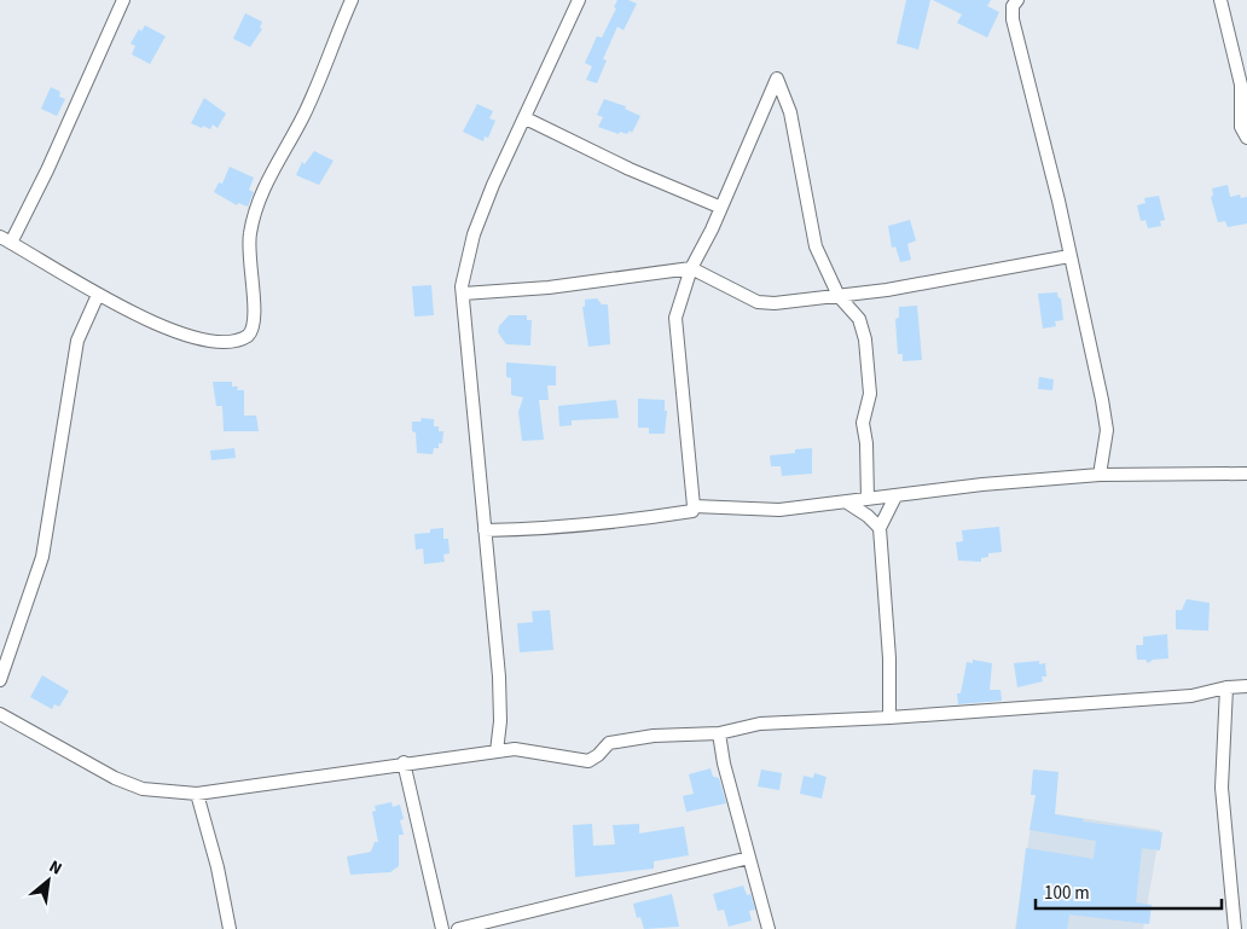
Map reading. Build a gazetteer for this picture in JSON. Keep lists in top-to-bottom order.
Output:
{
  "scale_bar": "100 m",
  "north": "top right"
}
